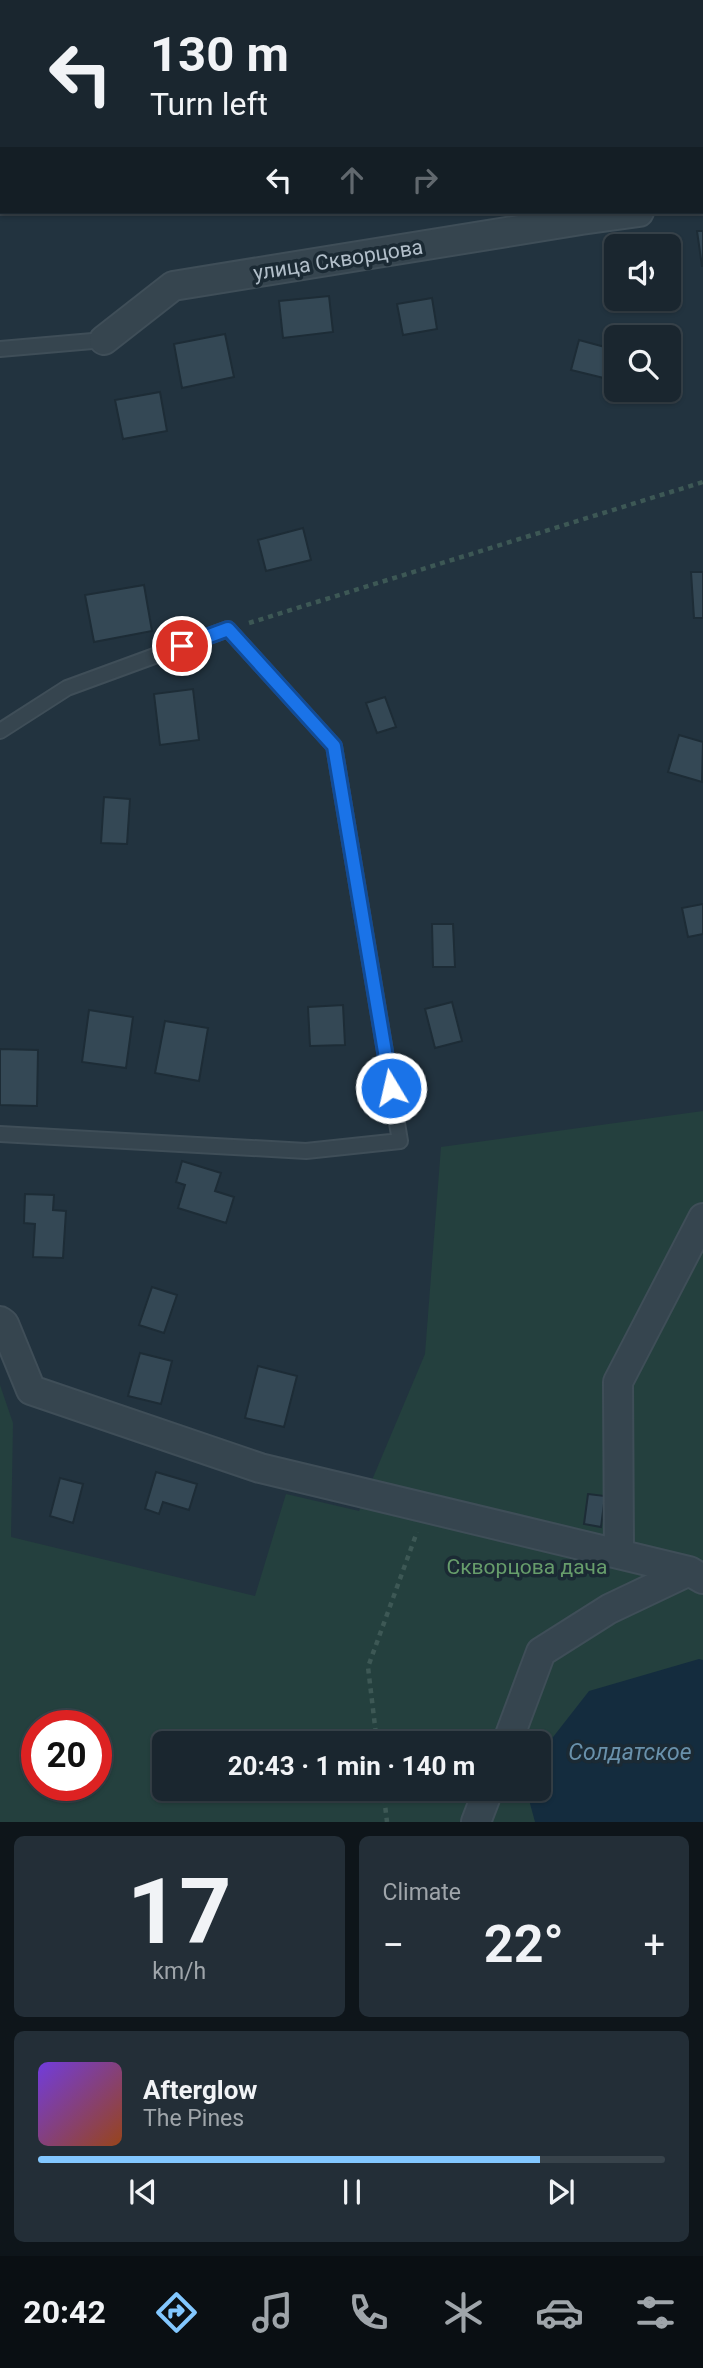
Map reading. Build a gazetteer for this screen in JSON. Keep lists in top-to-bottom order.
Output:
{
  "streets": {
    "street": ["улица Скворцова"]
  },
  "water": ["Солдатское"],
  "parks": ["Скворцова дача"],
  "page": {
    "turn": ["130 m", "Turn left"],
    "limit": "20",
    "trip": "20:43 · 1 min · 140 m",
    "tile": [
      ["17", "km/h"],
      "Climate"
    ],
    "heat": ["−", "22°", "+"],
    "song": ["Afterglow", "The Pines"],
    "tabs": "20:42"
  }
}
